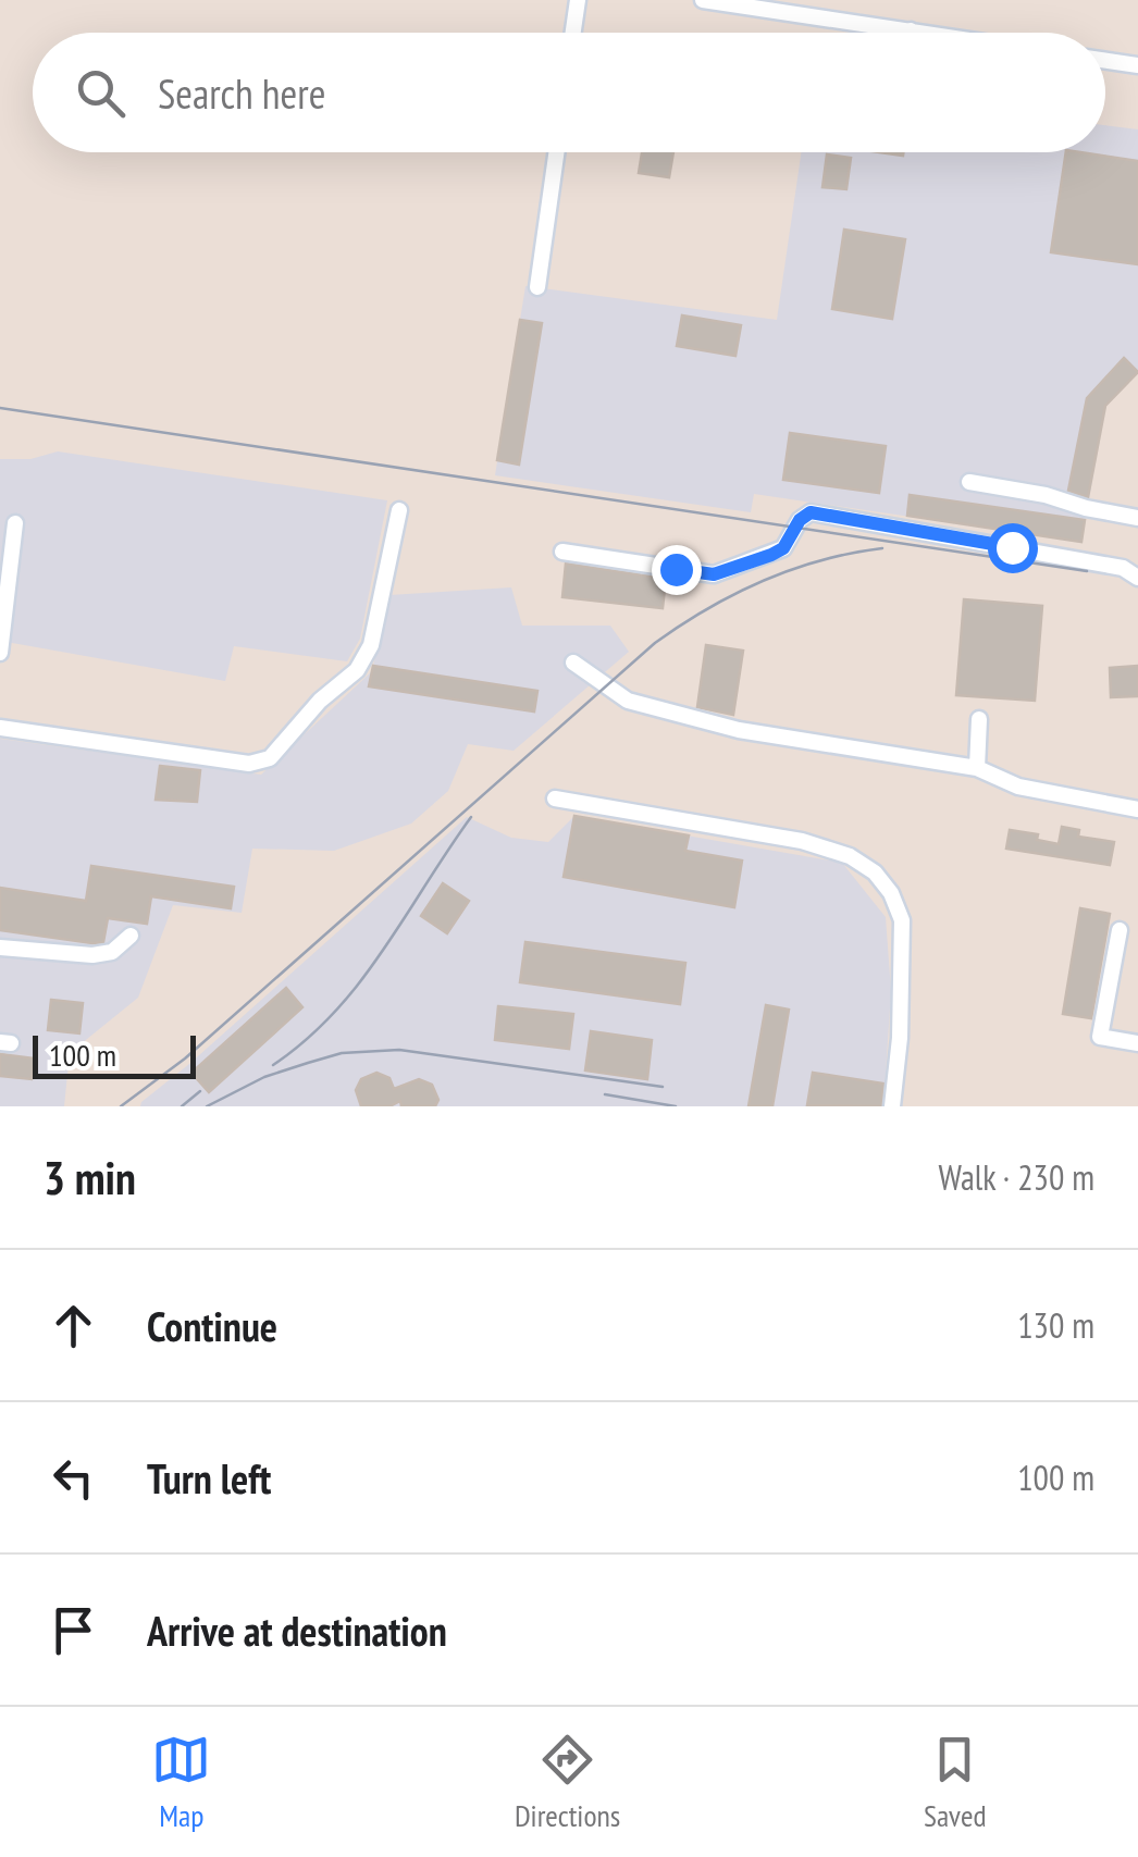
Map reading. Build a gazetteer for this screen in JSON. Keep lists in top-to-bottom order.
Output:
{
  "scale_bar": "100 m",
  "page": {
    "search": "Search here",
    "scale": "100 m",
    "heading": ["3 min", "Walk · 230 m"],
    "list": [
      ["Continue", "130 m"],
      ["Turn left", "100 m"],
      "Arrive at destination"
    ],
    "nav": ["Map", "Directions", "Saved"]
  }
}
